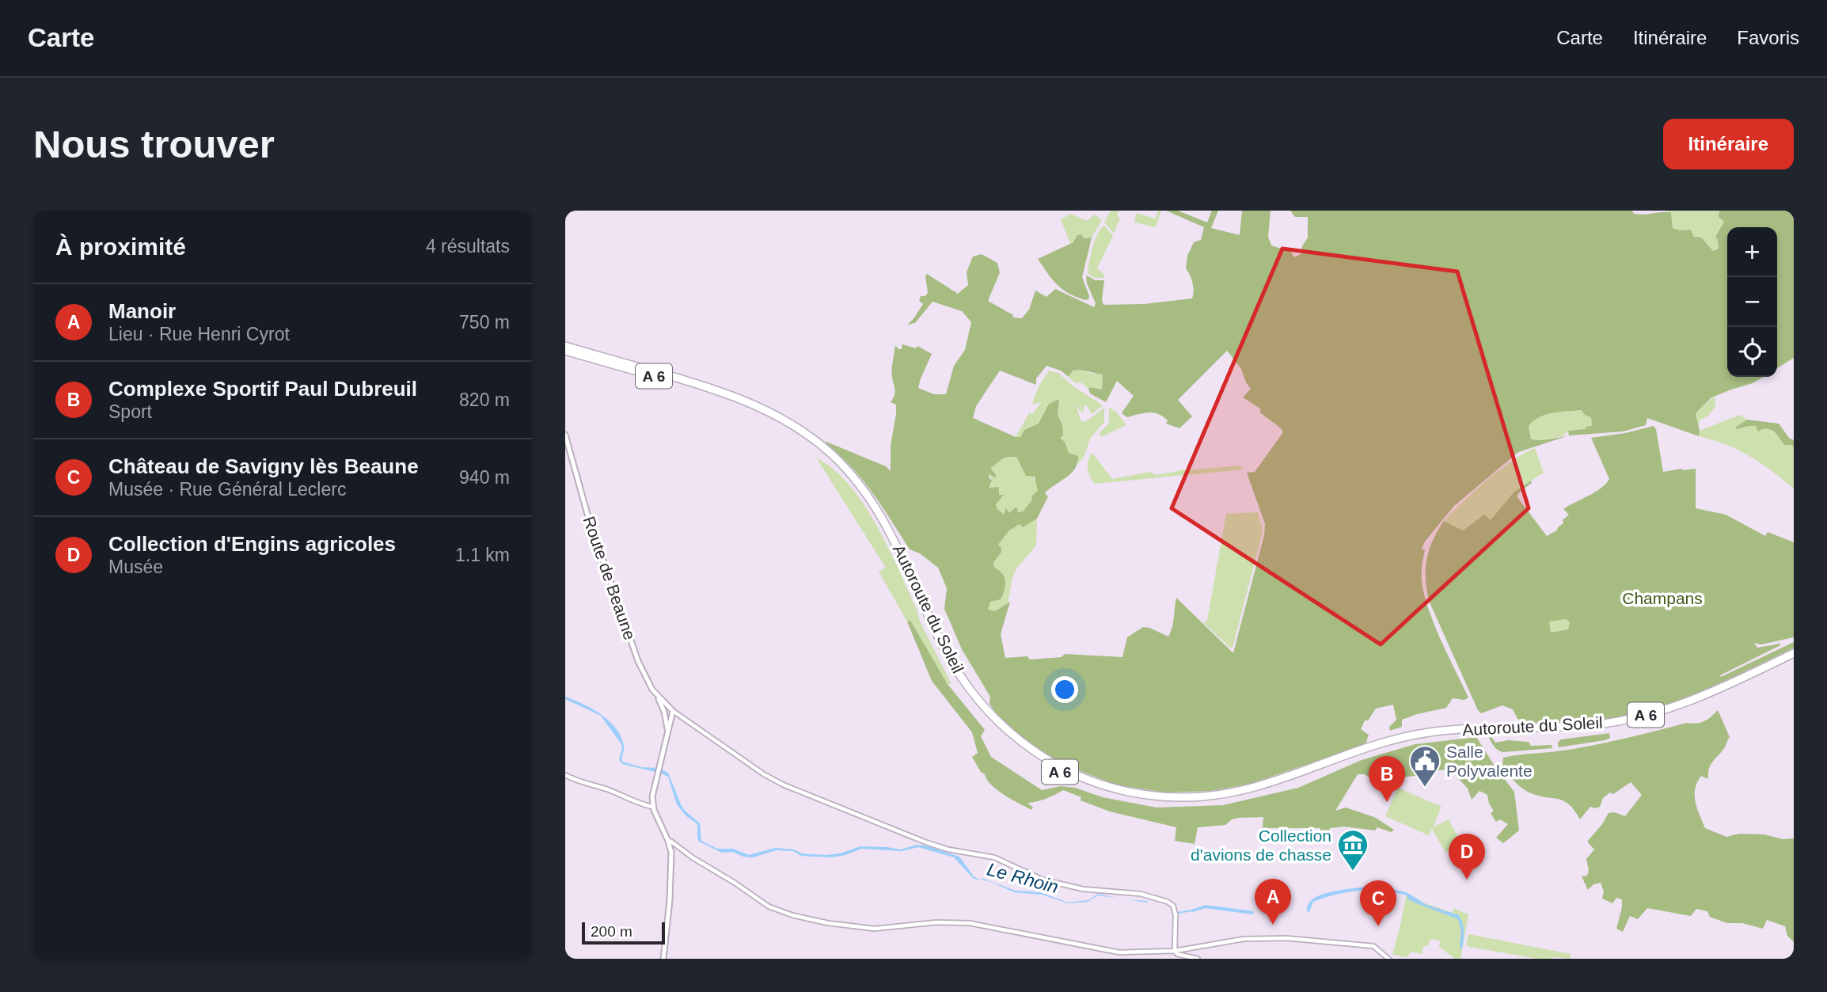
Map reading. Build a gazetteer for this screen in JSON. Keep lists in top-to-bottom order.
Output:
{
  "streets": {
    "highway": ["A 6", "Autoroute du Soleil"],
    "main road": ["Route de Beaune"]
  },
  "water": ["Le Rhoin"],
  "parks": ["Champans"],
  "places": {
    "public building": ["Salle Polyvalente"],
    "museum": ["Collection d'avions de chasse"]
  },
  "scale_bar": "200 m",
  "page": {
    "header": "Carte",
    "nav": ["Carte", "Itinéraire", "Favoris"],
    "buttons": "Itinéraire",
    "title": "Nous trouver",
    "heading": ["À proximité", "4 résultats"],
    "map_buttons": ["+", "−"],
    "list": [
      {
        "mark": "A",
        "name": "Manoir",
        "note": "Lieu · Rue Henri Cyrot",
        "value": "750 m"
      },
      {
        "mark": "B",
        "name": "Complexe Sportif Paul Dubreuil",
        "note": "Sport",
        "value": "820 m"
      },
      {
        "mark": "C",
        "name": "Château de Savigny lès Beaune",
        "note": "Musée · Rue Général Leclerc",
        "value": "940 m"
      },
      {
        "mark": "D",
        "name": "Collection d'Engins agricoles",
        "note": "Musée",
        "value": "1.1 km"
      }
    ],
    "pins": [
      "B",
      "D",
      "A",
      "C"
    ],
    "scale": "200 m"
  }
}
